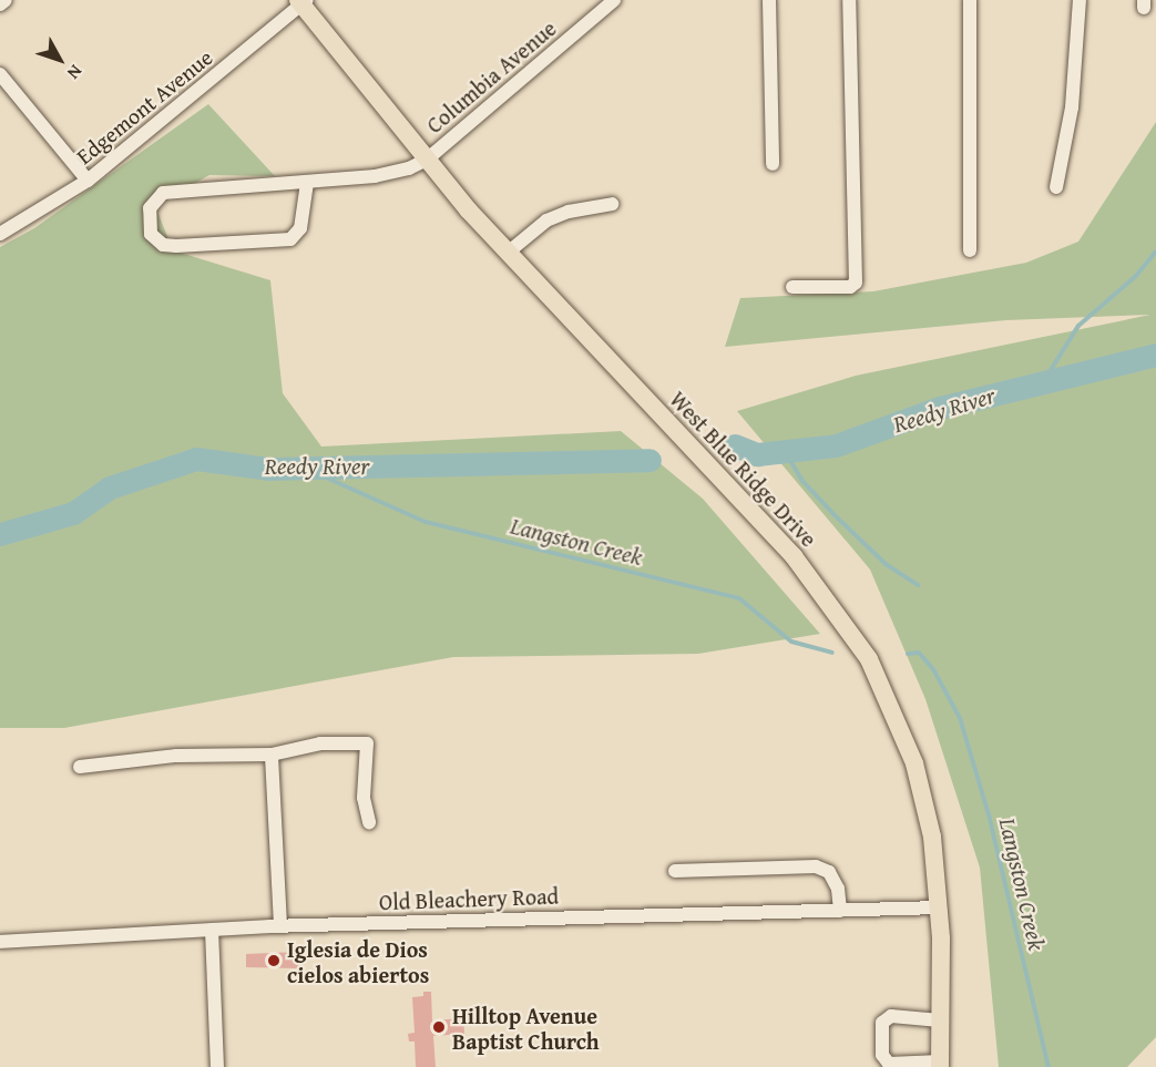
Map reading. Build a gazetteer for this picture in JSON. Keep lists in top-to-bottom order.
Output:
{
  "streets": {
    "main road": ["West Blue Ridge Drive"],
    "street": ["Columbia Avenue", "Edgemont Avenue", "Old Bleachery Road"]
  },
  "crossings": [
    ["Columbia Avenue", "West Blue Ridge Drive"],
    ["Edgemont Avenue", "West Blue Ridge Drive"],
    ["West Blue Ridge Drive", "Old Bleachery Road"]
  ],
  "water": ["Reedy River", "Langston Creek"],
  "places": ["Iglesia de Dios cielos abiertos", "Hilltop Avenue Baptist Church"],
  "north": "bottom right"
}
